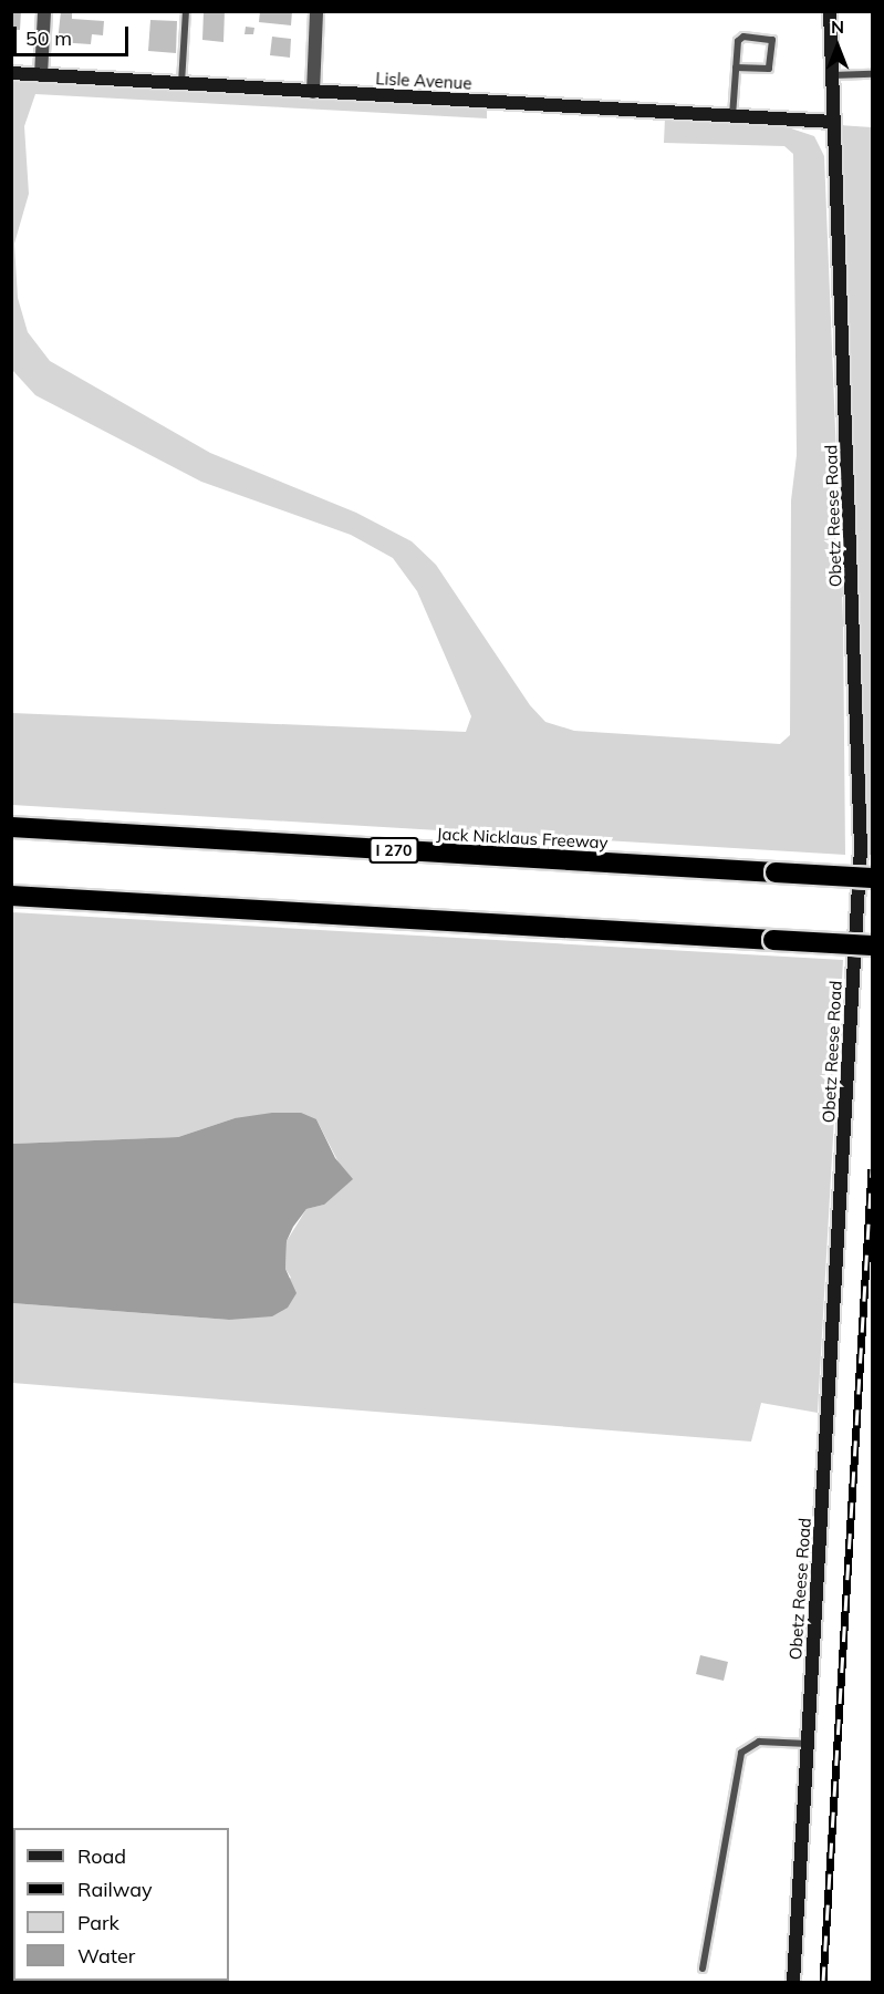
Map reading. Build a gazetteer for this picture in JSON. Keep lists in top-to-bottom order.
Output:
{
  "streets": {
    "highway": ["Jack Nicklaus Freeway", "I 270"],
    "street": ["Lisle Avenue", "Obetz Reese Road"]
  },
  "crossings": [
    ["Lisle Avenue", "Obetz Reese Road"]
  ],
  "legend": [
    "Road",
    "Railway",
    "Park",
    "Water"
  ],
  "scale_bar": "50 m",
  "north": "top"
}
